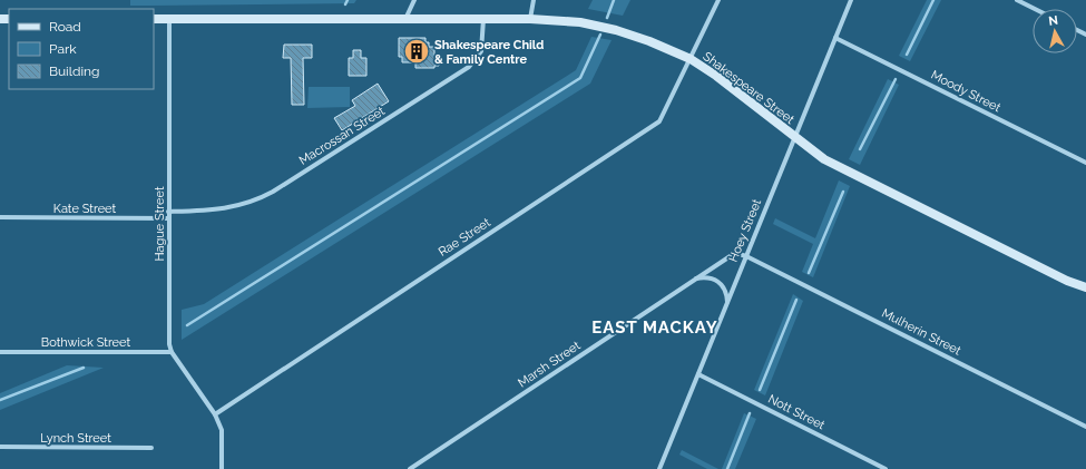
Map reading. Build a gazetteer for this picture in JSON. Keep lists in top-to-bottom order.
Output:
{
  "streets": {
    "street": [
      "Shakespeare Street",
      "Moody Street",
      "Macrossan Street",
      "Kate Street",
      "Hague Street",
      "Hoey Street",
      "Rae Street",
      "Mulherin Street",
      "Bothwick Street",
      "Marsh Street",
      "Nott Street",
      "Lynch Street"
    ]
  },
  "crossings": [
    ["Shakespeare Street", "Macrossan Street"],
    ["Shakespeare Street", "Hague Street"],
    ["Shakespeare Street", "Hoey Street"],
    ["Shakespeare Street", "Rae Street"],
    ["Moody Street", "Hoey Street"],
    ["Macrossan Street", "Hague Street"],
    ["Kate Street", "Hague Street"],
    ["Hague Street", "Rae Street"],
    ["Hague Street", "Bothwick Street"],
    ["Hoey Street", "Mulherin Street"],
    ["Hoey Street", "Marsh Street"],
    ["Hoey Street", "Nott Street"],
    ["Mulherin Street", "Marsh Street"]
  ],
  "districts": ["EAST MACKAY"],
  "places": {
    "building": ["Shakespeare Child & Family Centre"]
  },
  "legend": ["Road", "Park", "Building"],
  "north": "top"
}
